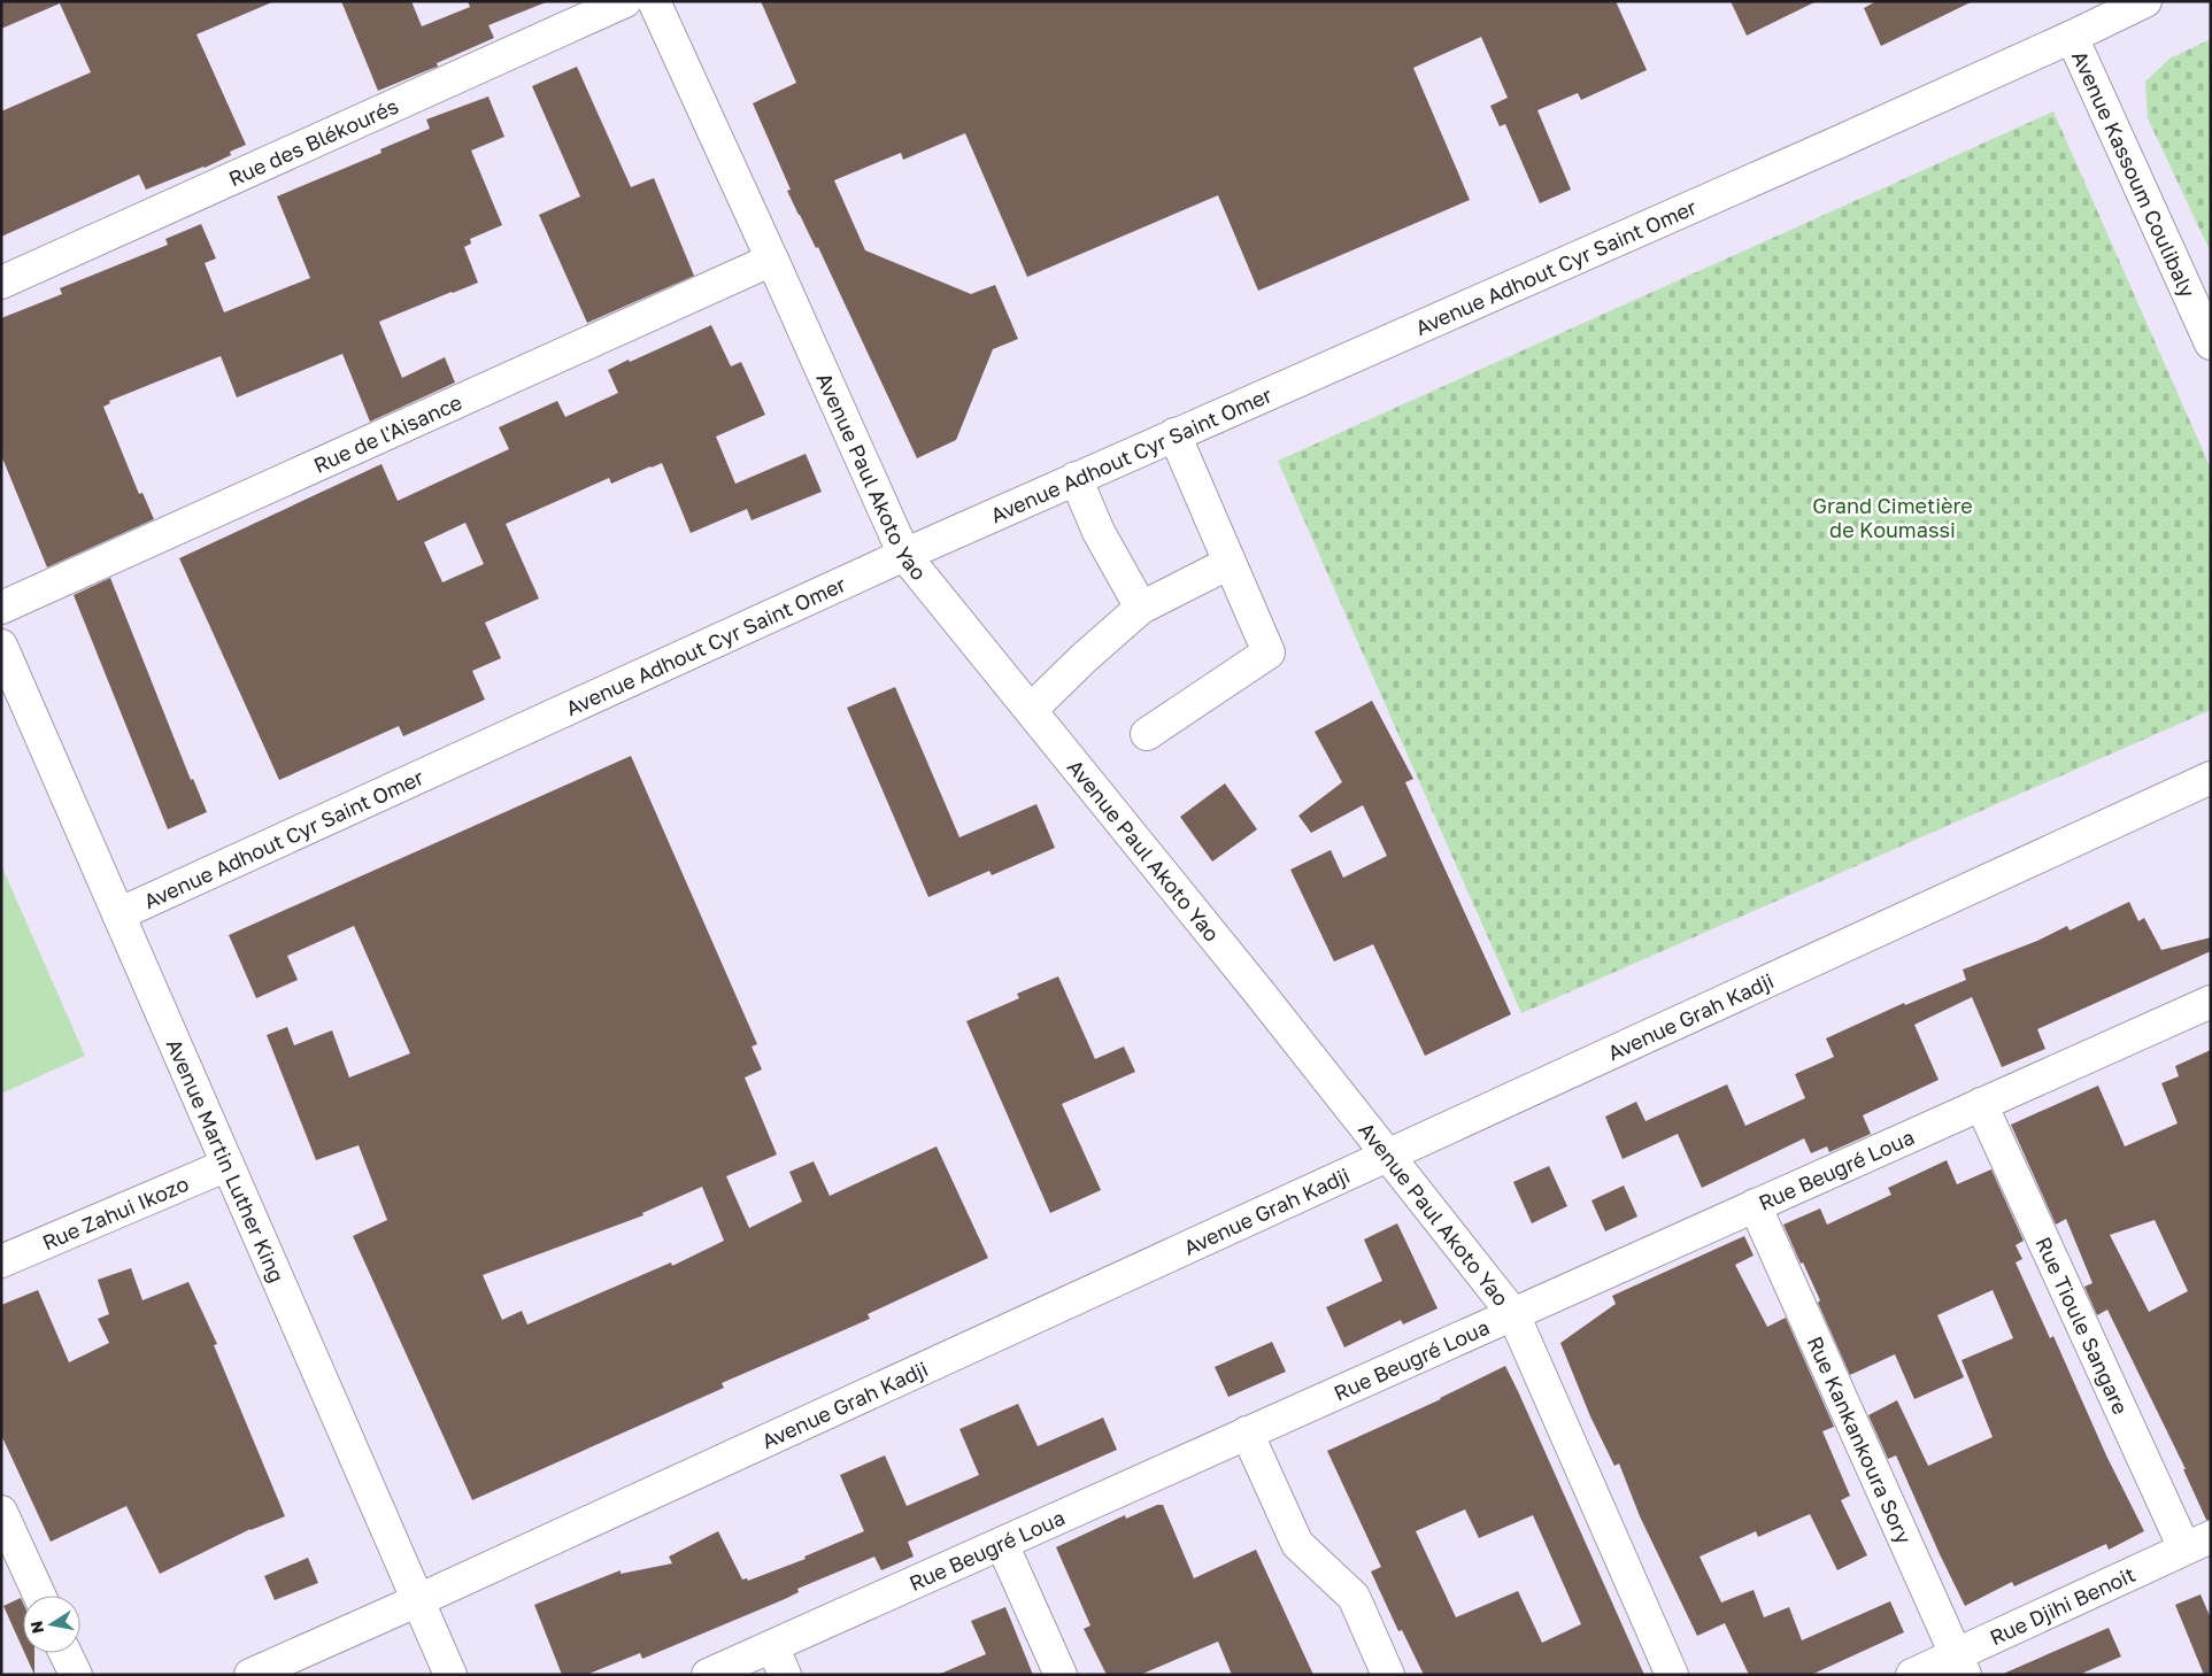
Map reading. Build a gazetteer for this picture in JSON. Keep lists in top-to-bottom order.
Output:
{
  "streets": {
    "street": [
      "Rue des Blékourés",
      "Avenue Kassoum Coulibaly",
      "Avenue Adhout Cyr Saint Omer",
      "Rue de l'Aisance",
      "Avenue Paul Akoto Yao",
      "Avenue Grah Kadji",
      "Avenue Martin Luther King",
      "Rue Beugré Loua",
      "Rue Zahui Ikozo",
      "Rue Tioule Sangare",
      "Rue Kankankoura Sory",
      "Rue Djihi Benoit"
    ]
  },
  "crossings": [
    ["Avenue Kassoum Coulibaly", "Avenue Adhout Cyr Saint Omer"],
    ["Avenue Adhout Cyr Saint Omer", "Avenue Paul Akoto Yao"],
    ["Avenue Adhout Cyr Saint Omer", "Avenue Martin Luther King"],
    ["Rue de l'Aisance", "Avenue Paul Akoto Yao"],
    ["Avenue Paul Akoto Yao", "Avenue Grah Kadji"],
    ["Avenue Paul Akoto Yao", "Rue Beugré Loua"],
    ["Avenue Grah Kadji", "Avenue Martin Luther King"],
    ["Avenue Martin Luther King", "Rue Zahui Ikozo"],
    ["Rue Beugré Loua", "Rue Tioule Sangare"],
    ["Rue Beugré Loua", "Rue Kankankoura Sory"],
    ["Rue Tioule Sangare", "Rue Djihi Benoit"],
    ["Rue Kankankoura Sory", "Rue Djihi Benoit"]
  ],
  "parks": ["Grand Cimetière de Koumassi"],
  "north": "left"
}
